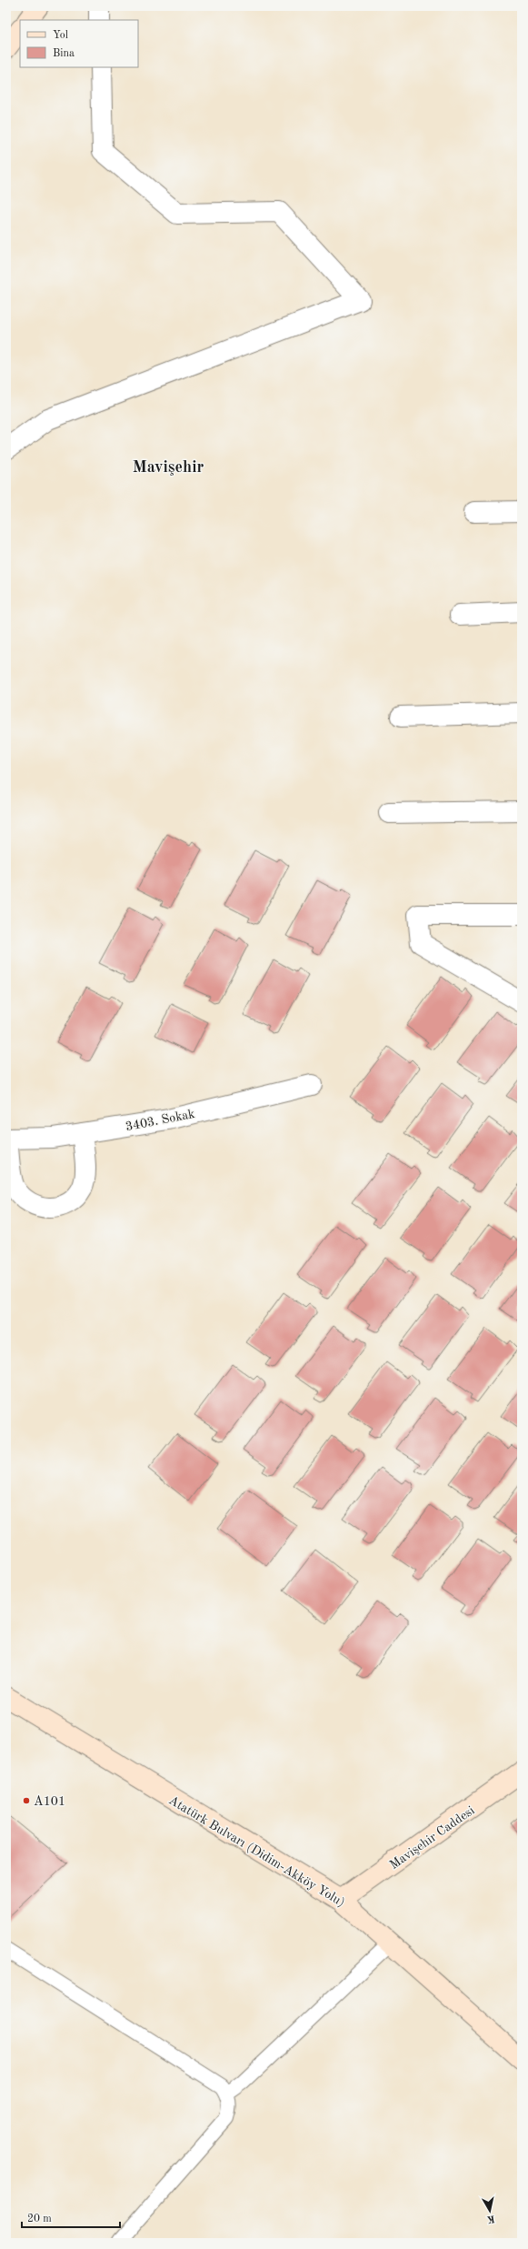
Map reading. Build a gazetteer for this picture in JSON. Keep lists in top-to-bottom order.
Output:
{
  "streets": {
    "main road": ["Mavişehir Caddesi", "Atatürk Bulvarı (Didim-Akköy Yolu)"],
    "street": ["3403. Sokak"]
  },
  "crossings": [
    ["Mavişehir Caddesi", "Atatürk Bulvarı (Didim-Akköy Yolu)"]
  ],
  "districts": ["Mavişehir"],
  "places": ["A101"],
  "legend": ["Yol", "Bina"],
  "scale_bar": "20 m",
  "north": "bottom"
}
